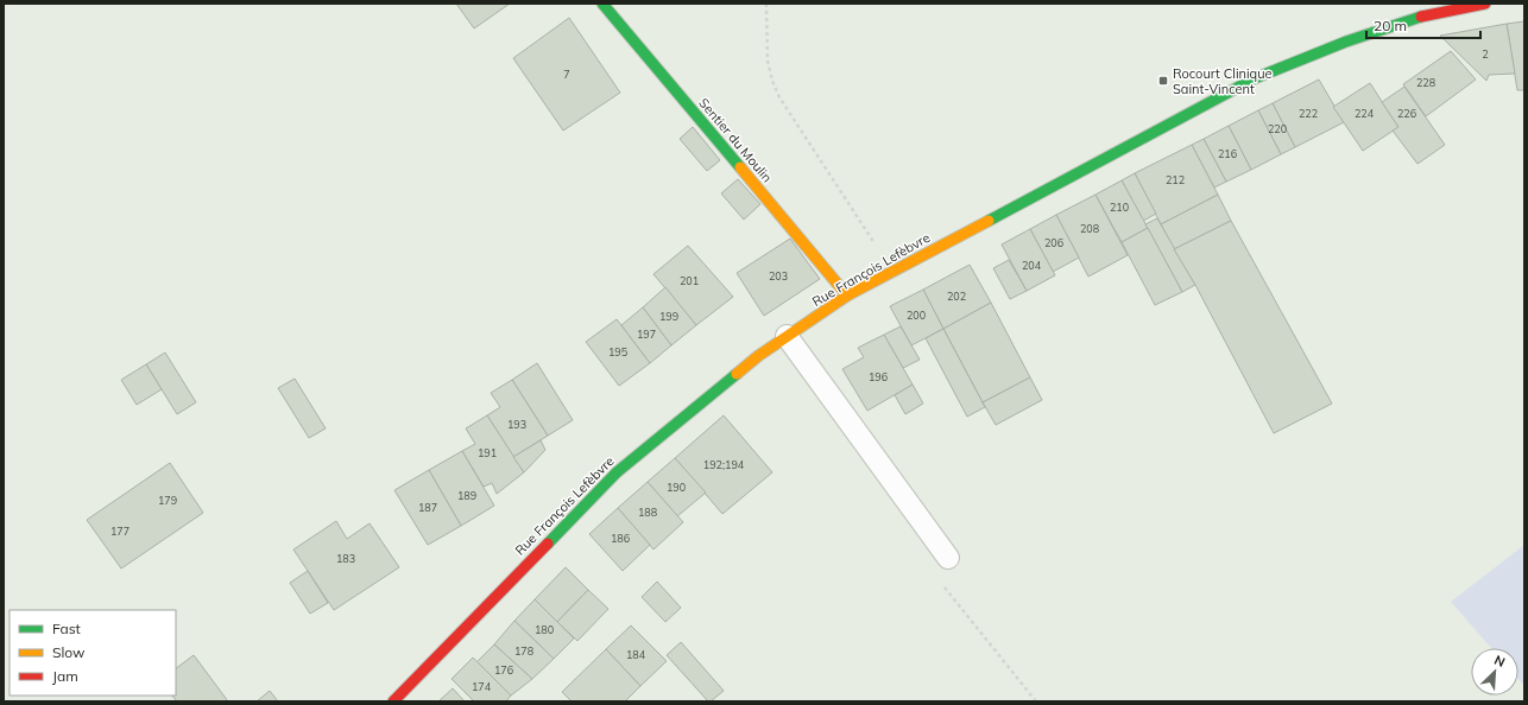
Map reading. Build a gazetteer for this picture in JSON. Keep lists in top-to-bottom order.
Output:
{
  "streets": {
    "main road": ["Sentier du Moulin", "Rue François Lefèbvre"]
  },
  "crossings": [
    ["Sentier du Moulin", "Rue François Lefèbvre"]
  ],
  "places": {
    "transit": ["Rocourt Clinique Saint-Vincent"]
  },
  "house_numbers": [
    "2",
    "7",
    "228",
    "222",
    "224",
    "226",
    "220",
    "216",
    "212",
    "210",
    "208",
    "206",
    "204",
    "203",
    "201",
    "202",
    "200",
    "199",
    "197",
    "195",
    "196",
    "193",
    "191",
    "192;194",
    "190",
    "189",
    "179",
    "187",
    "188",
    "177",
    "186",
    "183",
    "180",
    "178",
    "184",
    "176",
    "174"
  ],
  "legend": ["Fast", "Slow", "Jam"],
  "scale_bar": "20 m",
  "north": "top right"
}
